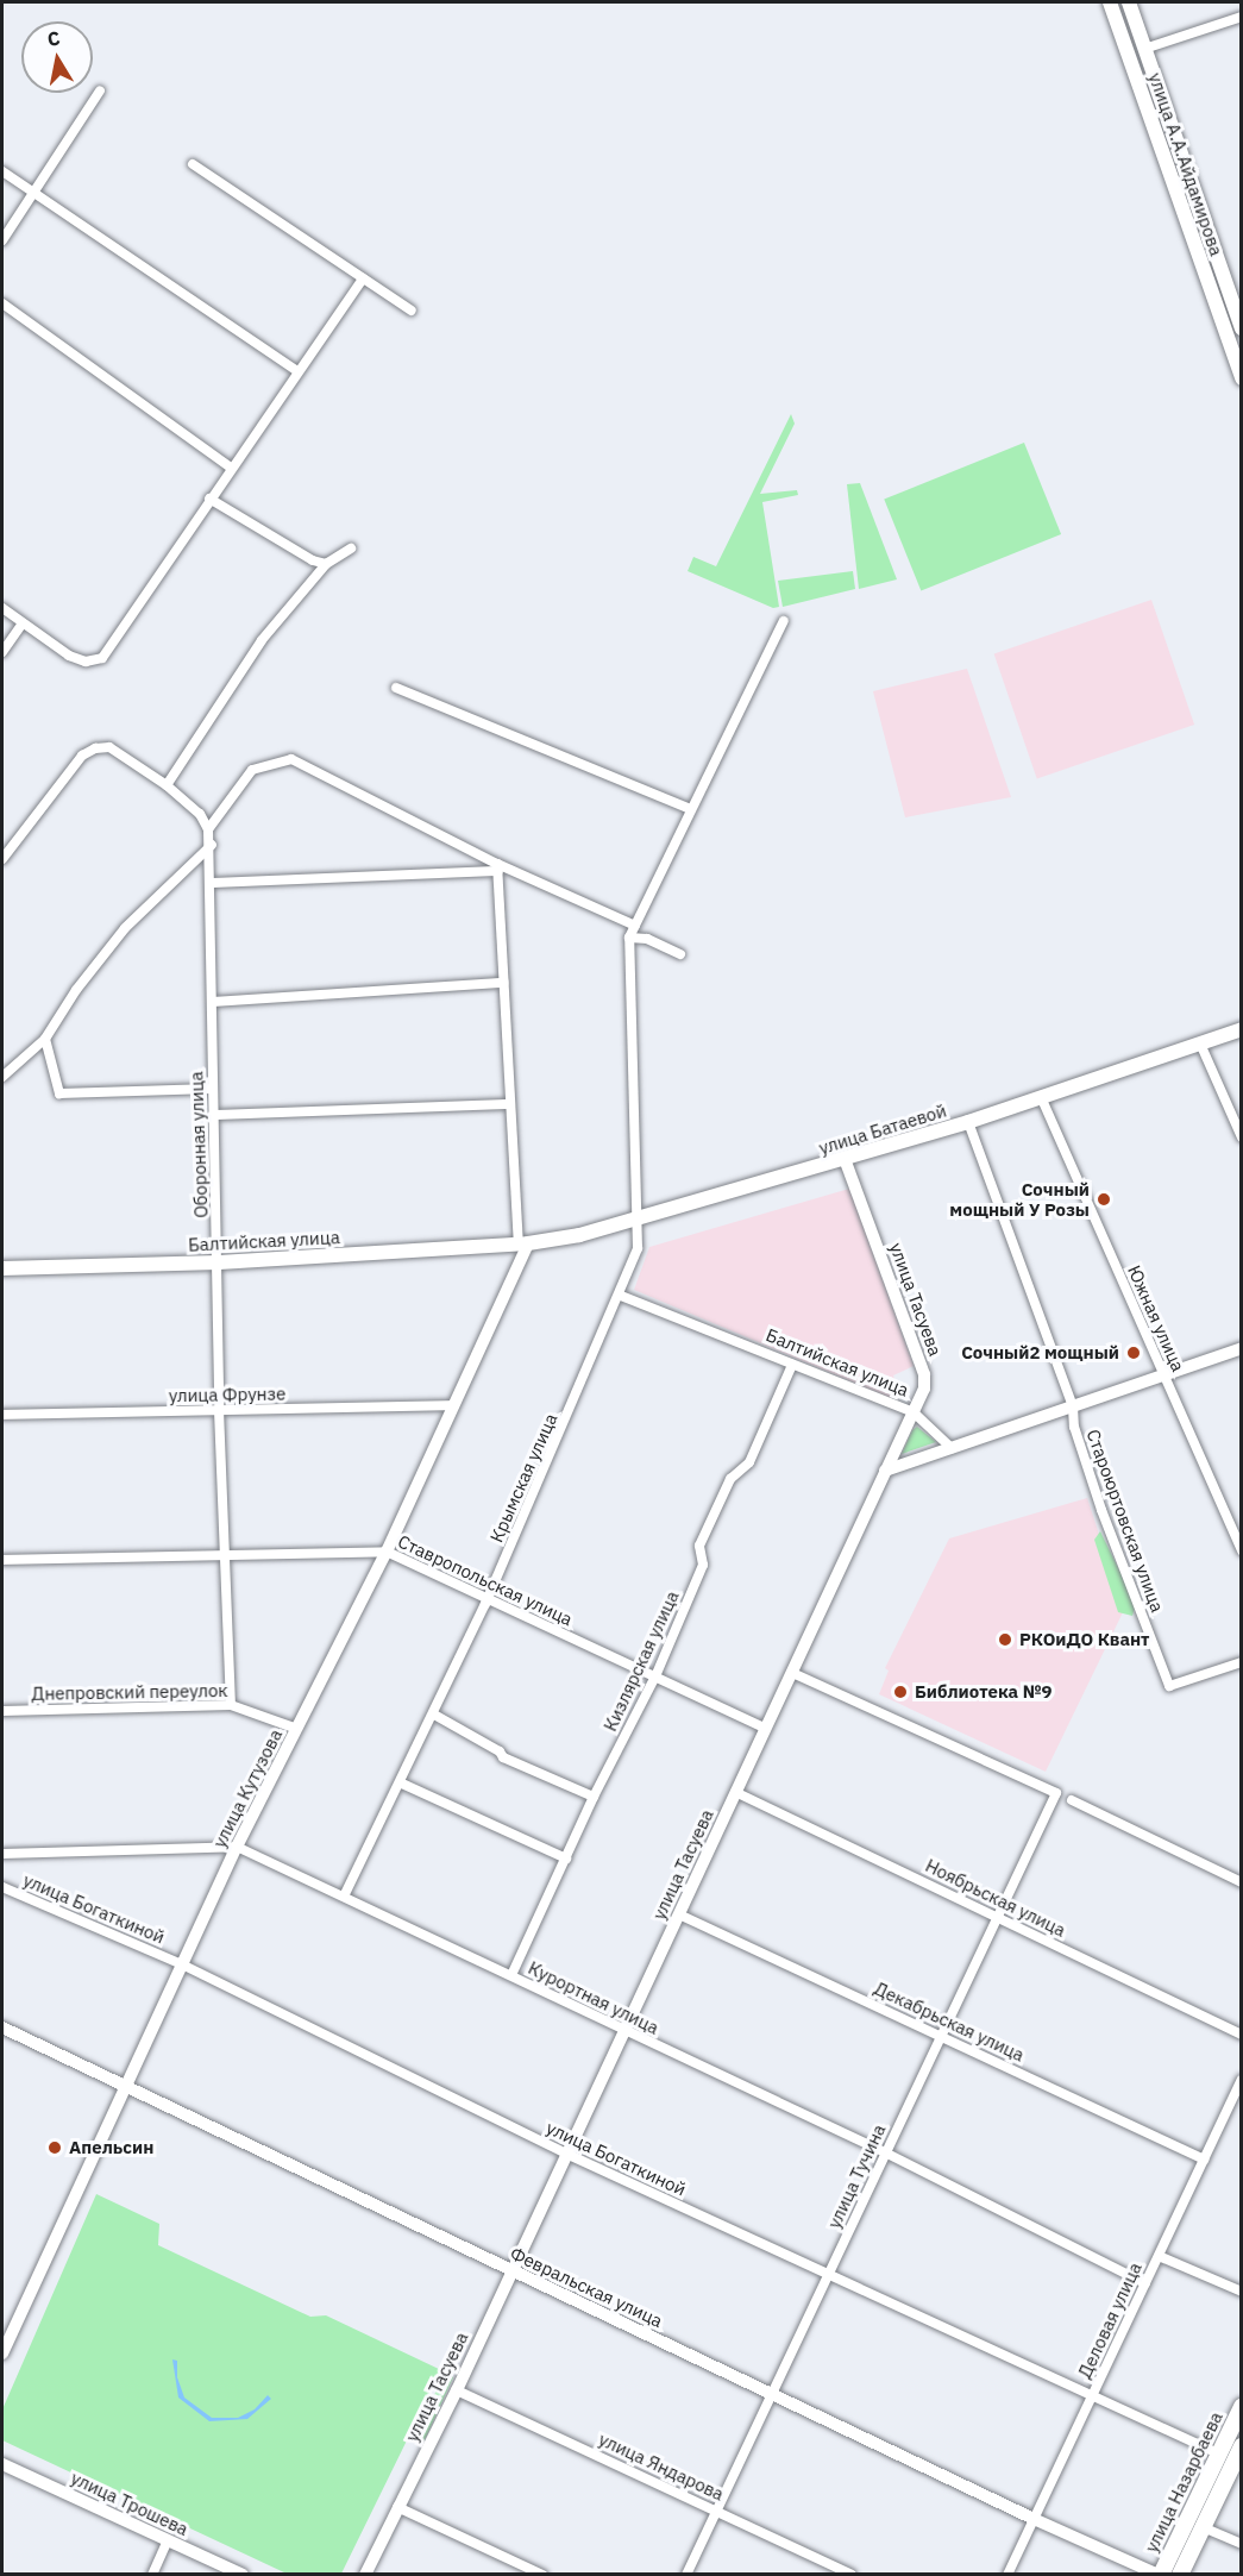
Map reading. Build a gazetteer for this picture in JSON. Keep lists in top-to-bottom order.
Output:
{
  "streets": {
    "main road": [
      "улица А.А.Айдамирова",
      "улица Батаевой",
      "Балтийская улица",
      "улица Назарбаева"
    ],
    "street": [
      "Оборонная улица",
      "улица Тасуева",
      "Южная улица",
      "улица Фрунзе",
      "Крымская улица",
      "Староюртовская улица",
      "Ставропольская улица",
      "Кизлярская улица",
      "Днепровский переулок",
      "улица Кутузова",
      "Ноябрьская улица",
      "улица Богаткиной",
      "Курортная улица",
      "Декабрьская улица",
      "улица Тучина",
      "Февральская улица",
      "Деловая улица",
      "улица Яндарова",
      "улица Трошева"
    ]
  },
  "crossings": [
    ["улица Батаевой", "Балтийская улица"],
    ["улица Батаевой", "улица Тасуева"],
    ["улица Батаевой", "Южная улица"],
    ["улица Батаевой", "Крымская улица"],
    ["улица Батаевой", "Староюртовская улица"],
    ["улица Батаевой", "улица Кутузова"],
    ["Оборонная улица", "Балтийская улица"],
    ["Оборонная улица", "улица Фрунзе"],
    ["Оборонная улица", "Ставропольская улица"],
    ["Оборонная улица", "Днепровский переулок"],
    ["Балтийская улица", "улица Тасуева"],
    ["Балтийская улица", "Крымская улица"],
    ["Балтийская улица", "Кизлярская улица"],
    ["Балтийская улица", "улица Кутузова"],
    ["улица Тасуева", "Ставропольская улица"],
    ["улица Тасуева", "Ноябрьская улица"],
    ["улица Тасуева", "улица Богаткиной"],
    ["улица Тасуева", "Курортная улица"],
    ["улица Тасуева", "Декабрьская улица"],
    ["улица Тасуева", "улица Тучина"],
    ["улица Тасуева", "Февральская улица"],
    ["улица Тасуева", "улица Яндарова"],
    ["улица Фрунзе", "улица Кутузова"],
    ["Крымская улица", "Ставропольская улица"],
    ["Крымская улица", "Курортная улица"],
    ["Ставропольская улица", "Кизлярская улица"],
    ["Ставропольская улица", "улица Кутузова"],
    ["Кизлярская улица", "Курортная улица"],
    ["Днепровский переулок", "улица Кутузова"],
    ["улица Кутузова", "улица Богаткиной"],
    ["улица Кутузова", "Курортная улица"],
    ["улица Кутузова", "Февральская улица"],
    ["Ноябрьская улица", "улица Тучина"],
    ["улица Богаткиной", "улица Тучина"],
    ["улица Богаткиной", "Деловая улица"],
    ["улица Богаткиной", "улица Назарбаева"],
    ["Курортная улица", "улица Тучина"],
    ["Курортная улица", "Деловая улица"],
    ["Декабрьская улица", "улица Тучина"],
    ["Декабрьская улица", "Деловая улица"],
    ["улица Тучина", "Февральская улица"],
    ["улица Тучина", "улица Яндарова"],
    ["Февральская улица", "Деловая улица"],
    ["Февральская улица", "улица Назарбаева"]
  ],
  "places": [
    "Сочный мощный У Розы",
    "Сочный2 мощный",
    "РКОиДО Квант",
    "Библиотека №9",
    "Апельсин"
  ],
  "north": "top"
}
